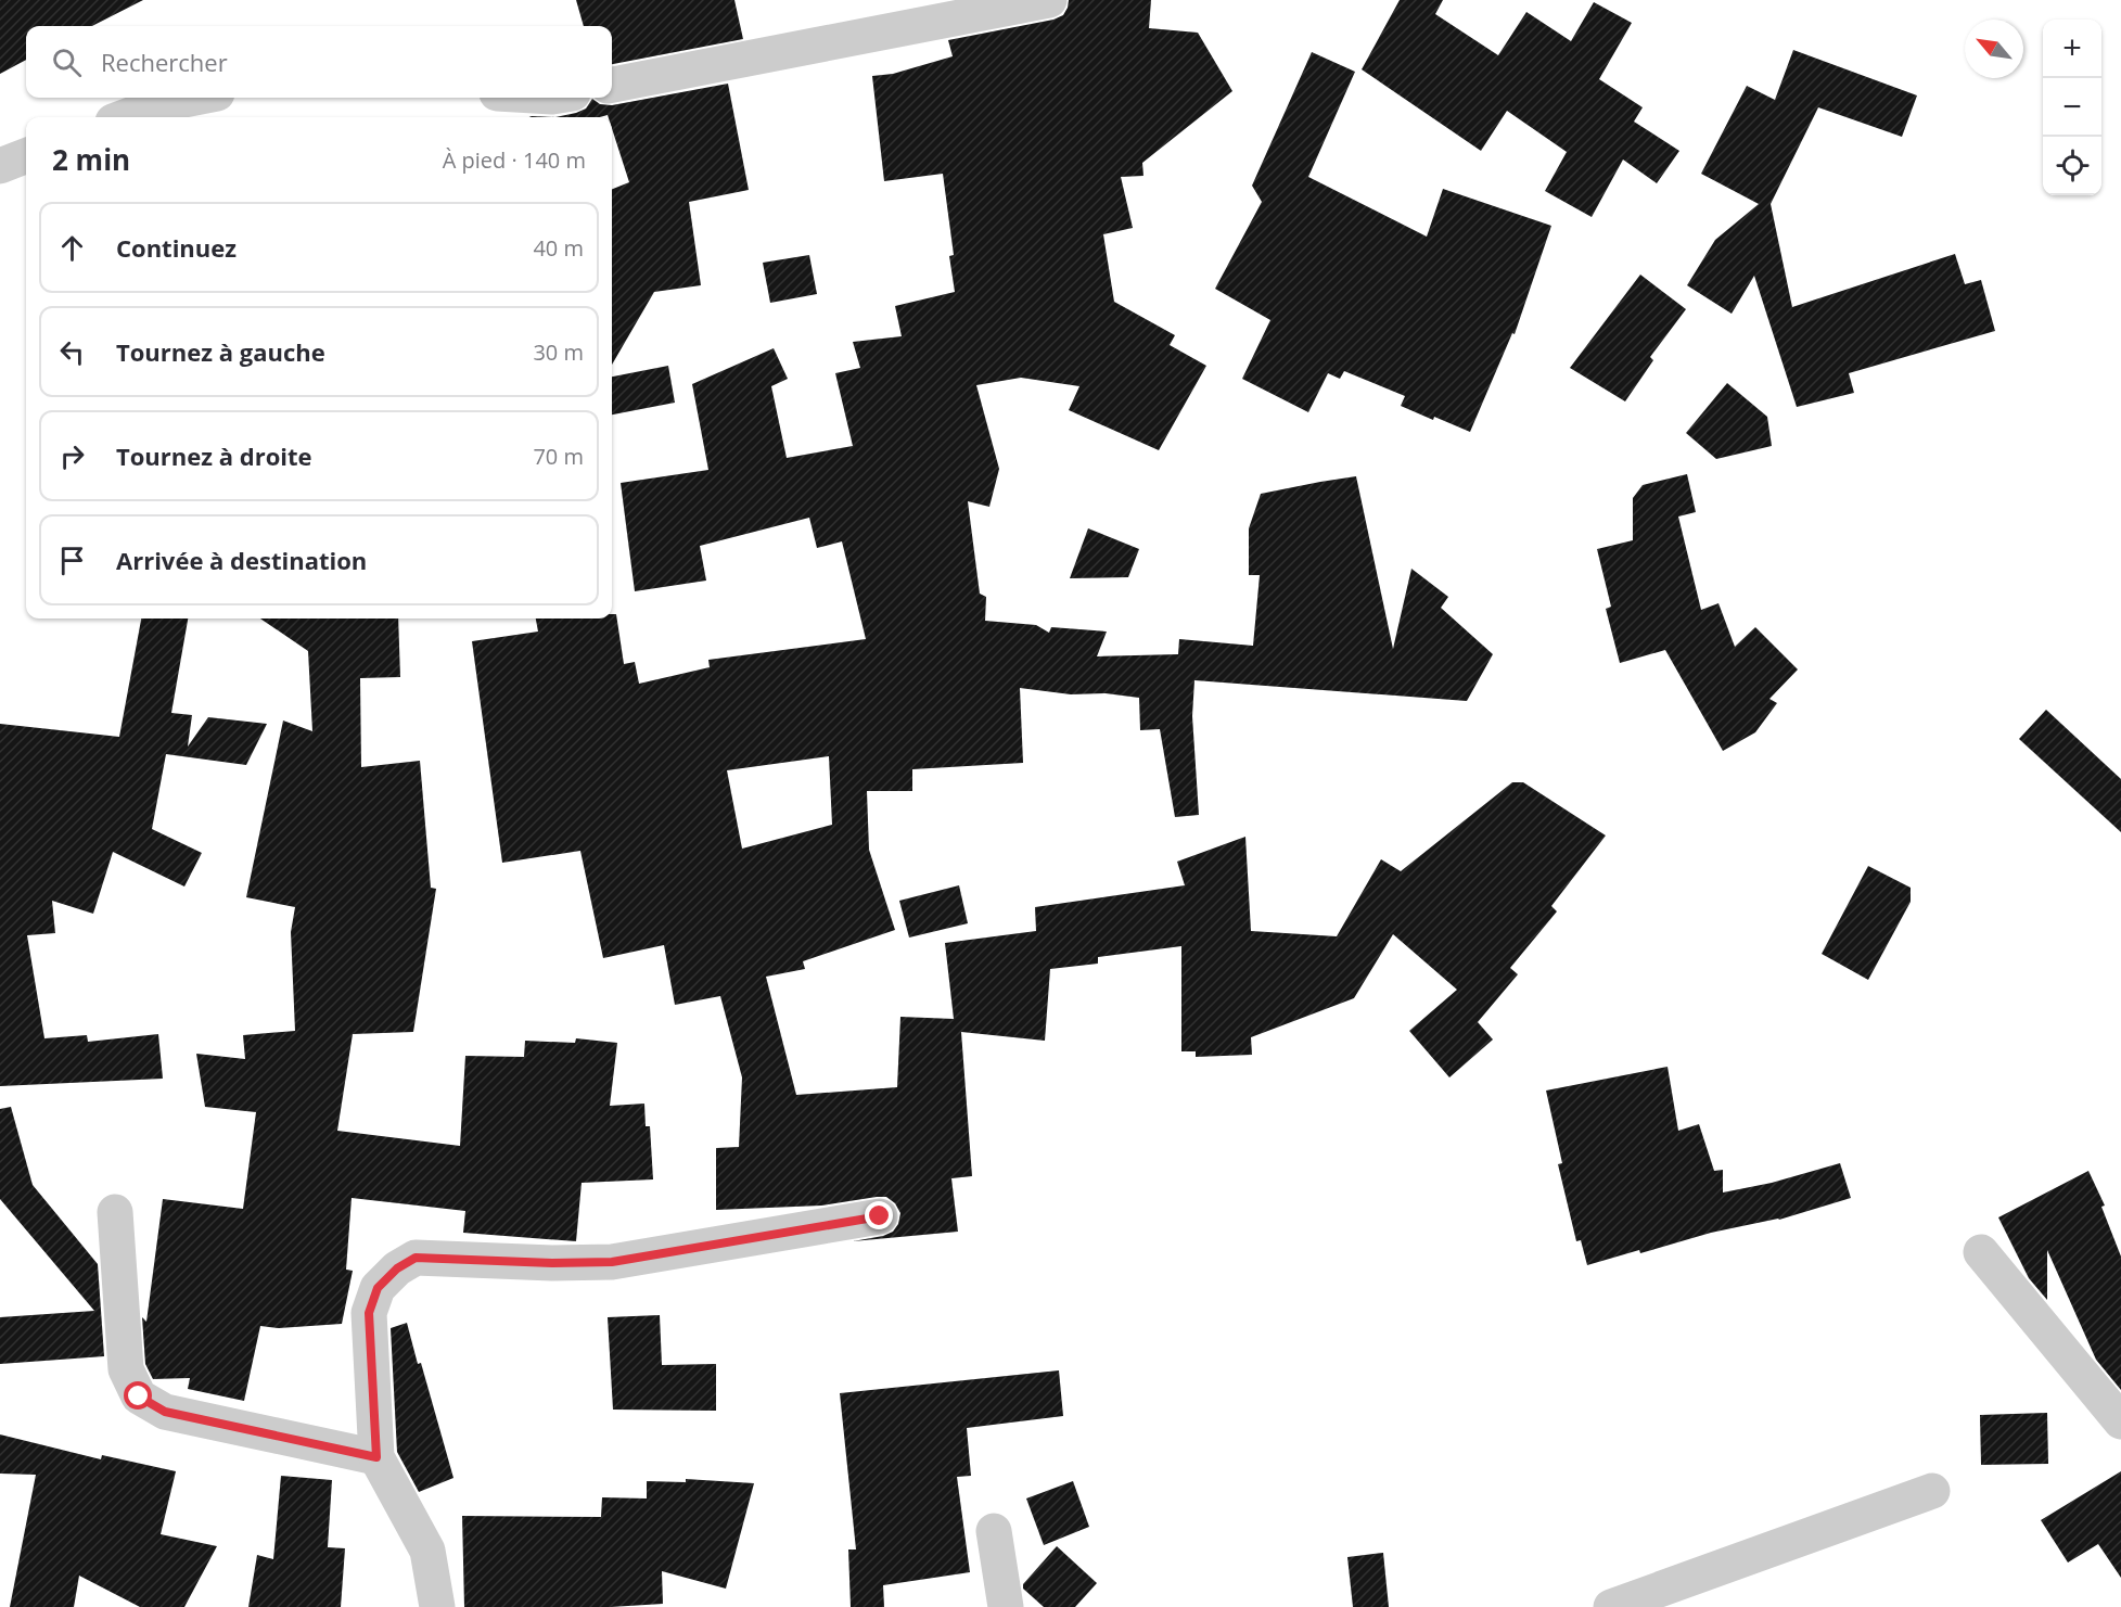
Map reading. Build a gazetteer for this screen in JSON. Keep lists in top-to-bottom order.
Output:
{
  "north": "top left",
  "page": {
    "map_buttons": ["+", "−"],
    "search": "Rechercher",
    "heading": ["2 min", "À pied · 140 m"],
    "list": [
      ["Continuez", "40 m"],
      ["Tournez à gauche", "30 m"],
      ["Tournez à droite", "70 m"],
      "Arrivée à destination"
    ]
  }
}
